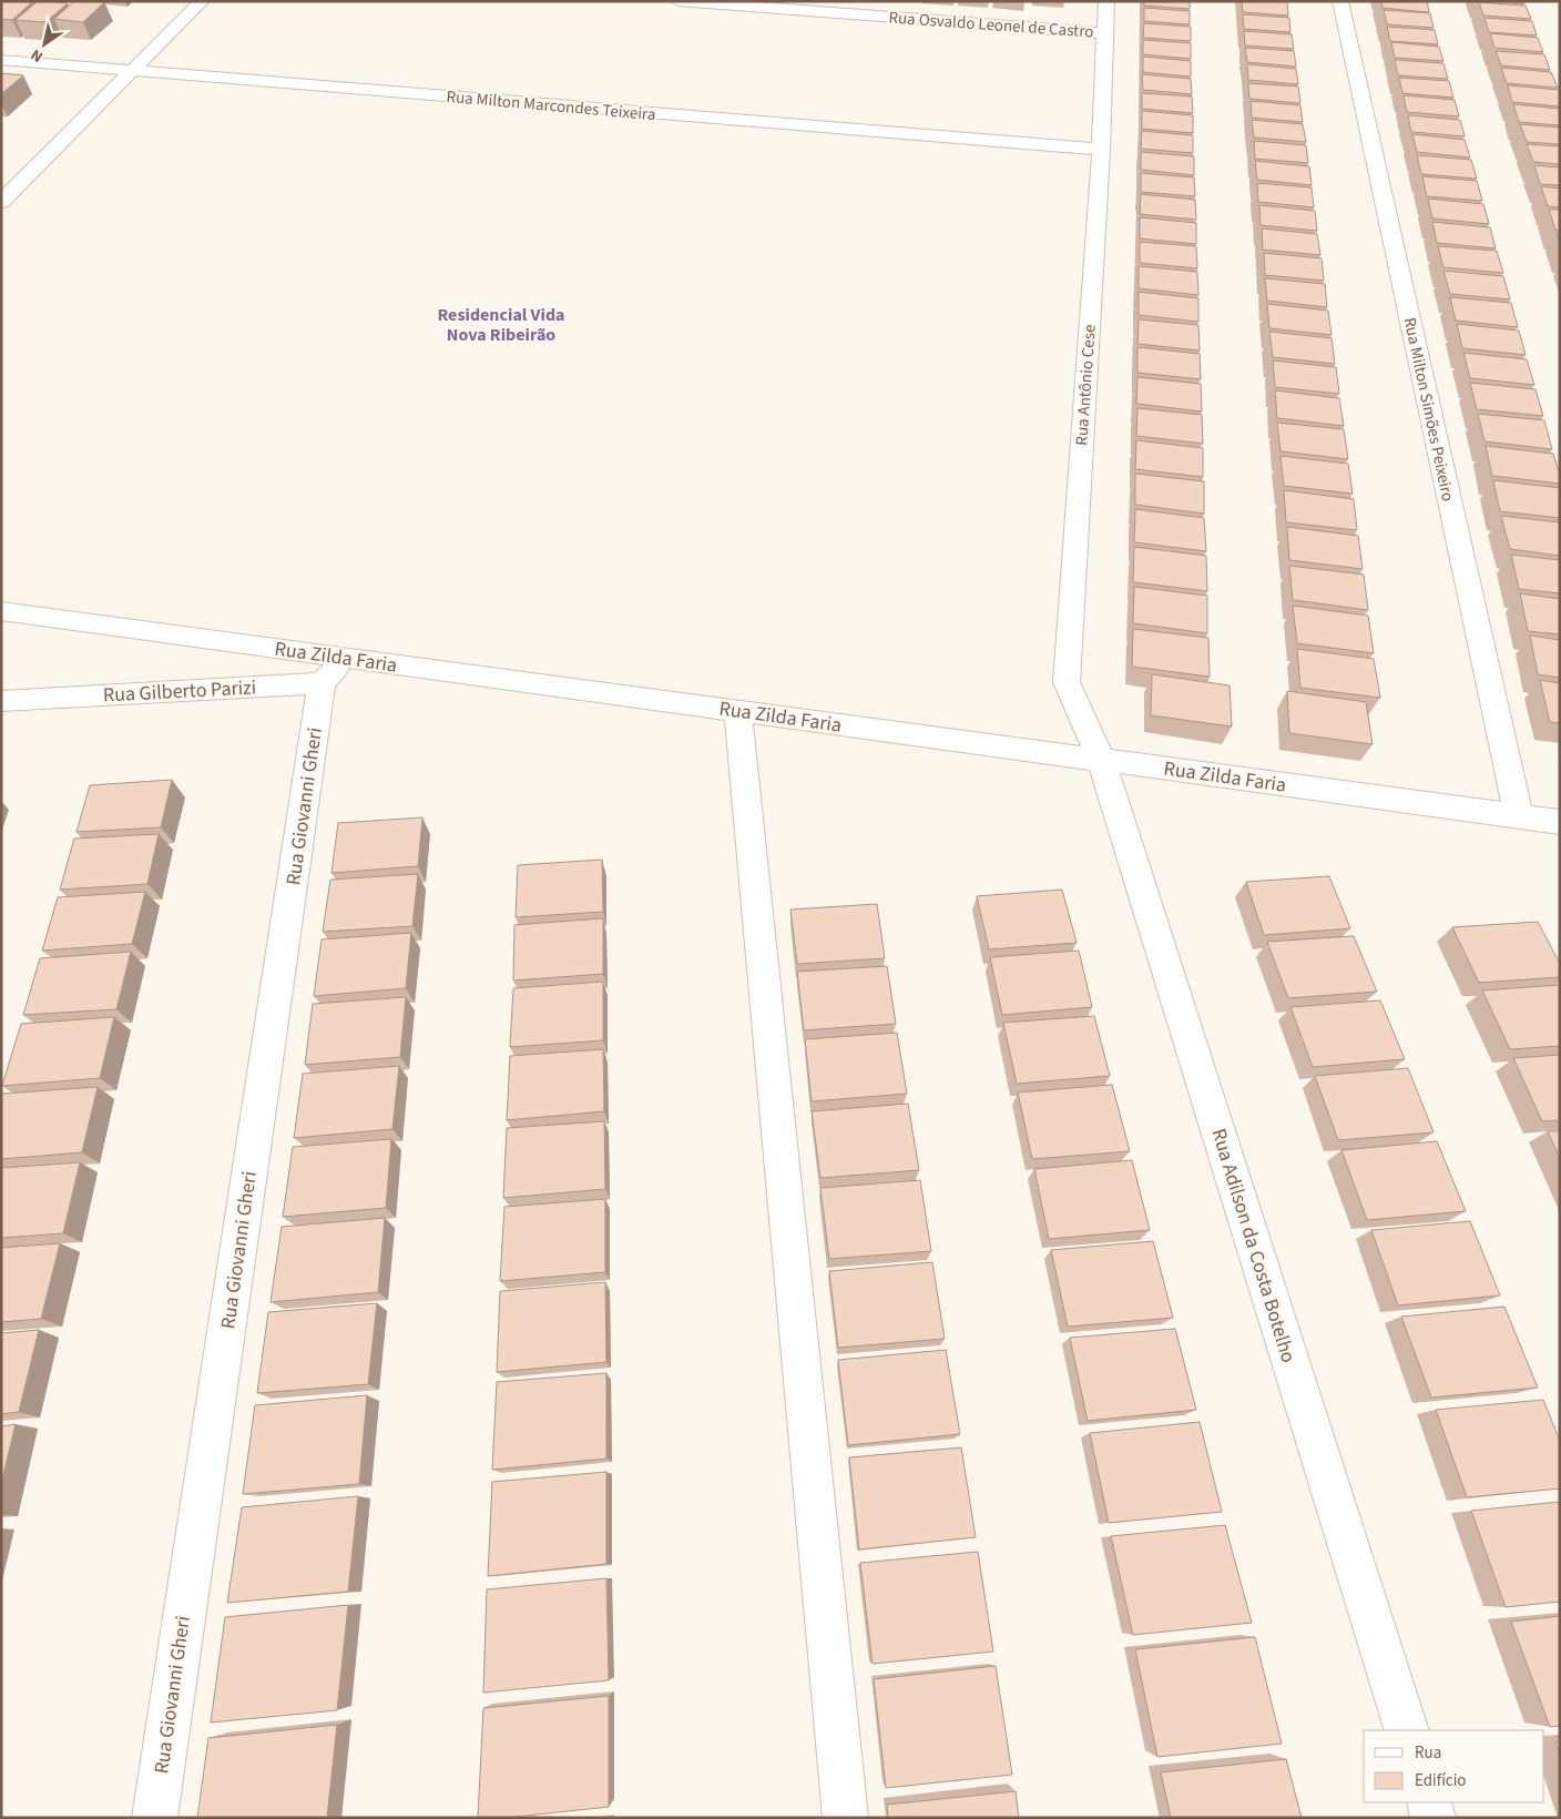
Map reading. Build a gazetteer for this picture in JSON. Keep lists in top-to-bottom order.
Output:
{
  "streets": {
    "street": [
      "Rua Osvaldo Leonel de Castro",
      "Rua Milton Marcondes Teixeira",
      "Rua Antônio Cese",
      "Rua Milton Simões Peixeiro",
      "Rua Zilda Faria",
      "Rua Gilberto Parizi",
      "Rua Giovanni Gheri",
      "Rua Adilson da Costa Botelho"
    ]
  },
  "crossings": [
    ["Rua Osvaldo Leonel de Castro", "Rua Antônio Cese"],
    ["Rua Milton Marcondes Teixeira", "Rua Antônio Cese"],
    ["Rua Antônio Cese", "Rua Zilda Faria"],
    ["Rua Antônio Cese", "Rua Adilson da Costa Botelho"],
    ["Rua Milton Simões Peixeiro", "Rua Zilda Faria"],
    ["Rua Zilda Faria", "Rua Adilson da Costa Botelho"],
    ["Rua Gilberto Parizi", "Rua Giovanni Gheri"]
  ],
  "districts": ["Residencial Vida Nova Ribeirão"],
  "legend": ["Rua", "Edifício"],
  "north": "bottom left"
}
